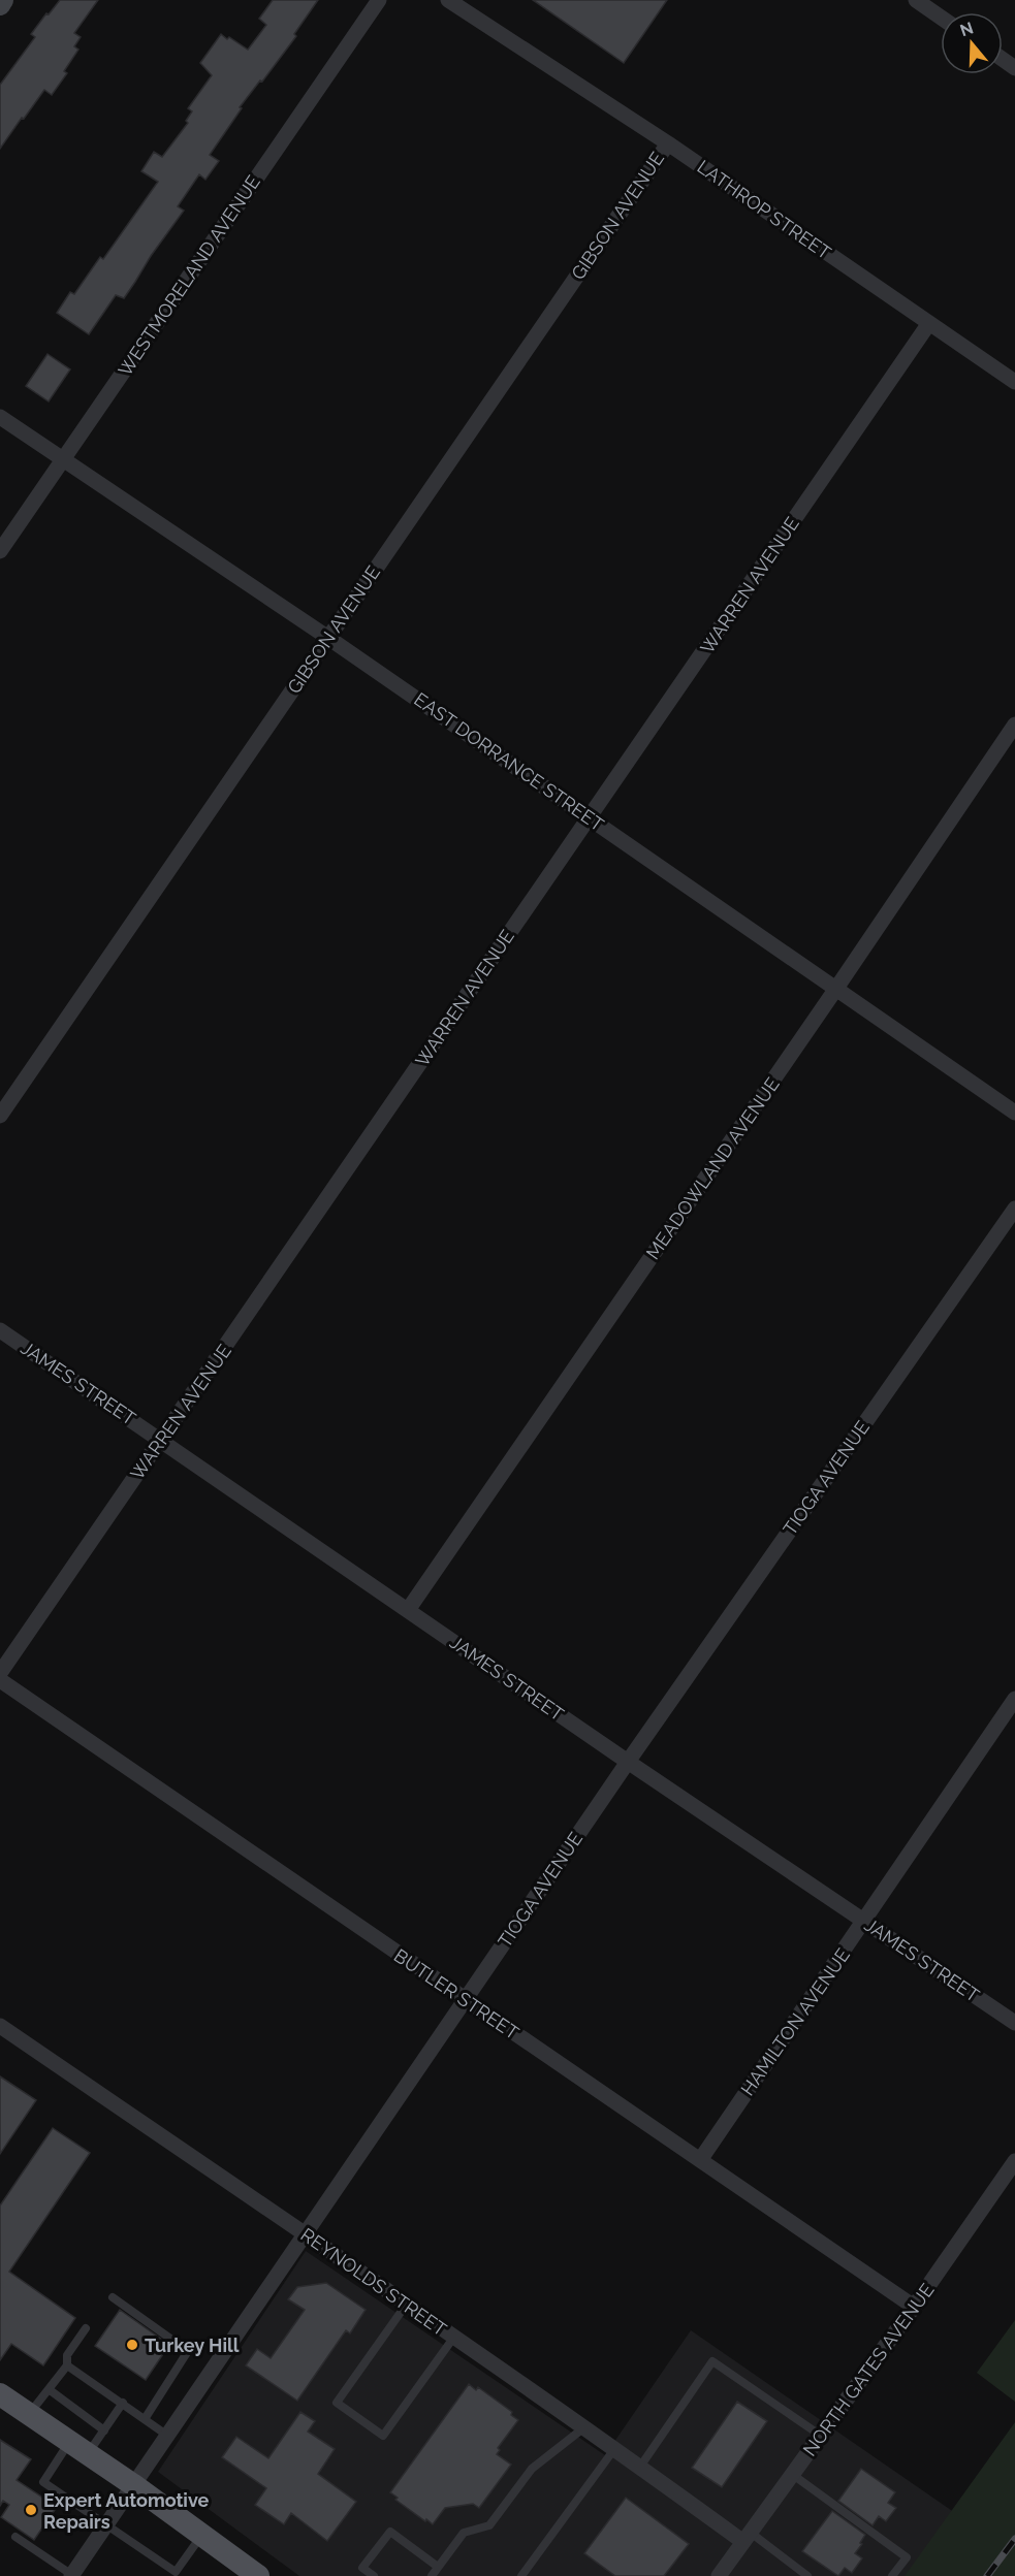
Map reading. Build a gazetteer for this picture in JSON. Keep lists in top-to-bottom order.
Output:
{
  "streets": {
    "street": [
      "LATHROP STREET",
      "GIBSON AVENUE",
      "WESTMORELAND AVENUE",
      "WARREN AVENUE",
      "EAST DORRANCE STREET",
      "MEADOWLAND AVENUE",
      "JAMES STREET",
      "TIOGA AVENUE",
      "BUTLER STREET",
      "HAMILTON AVENUE",
      "REYNOLDS STREET",
      "NORTH GATES AVENUE"
    ]
  },
  "crossings": [
    ["LATHROP STREET", "GIBSON AVENUE"],
    ["LATHROP STREET", "WARREN AVENUE"],
    ["GIBSON AVENUE", "EAST DORRANCE STREET"],
    ["WESTMORELAND AVENUE", "EAST DORRANCE STREET"],
    ["WARREN AVENUE", "EAST DORRANCE STREET"],
    ["WARREN AVENUE", "JAMES STREET"],
    ["EAST DORRANCE STREET", "MEADOWLAND AVENUE"],
    ["MEADOWLAND AVENUE", "JAMES STREET"],
    ["JAMES STREET", "TIOGA AVENUE"],
    ["JAMES STREET", "HAMILTON AVENUE"],
    ["TIOGA AVENUE", "BUTLER STREET"],
    ["TIOGA AVENUE", "REYNOLDS STREET"],
    ["BUTLER STREET", "HAMILTON AVENUE"],
    ["BUTLER STREET", "NORTH GATES AVENUE"],
    ["REYNOLDS STREET", "NORTH GATES AVENUE"]
  ],
  "places": ["Turkey Hill", "Expert Automotive Repairs"],
  "north": "top"
}
